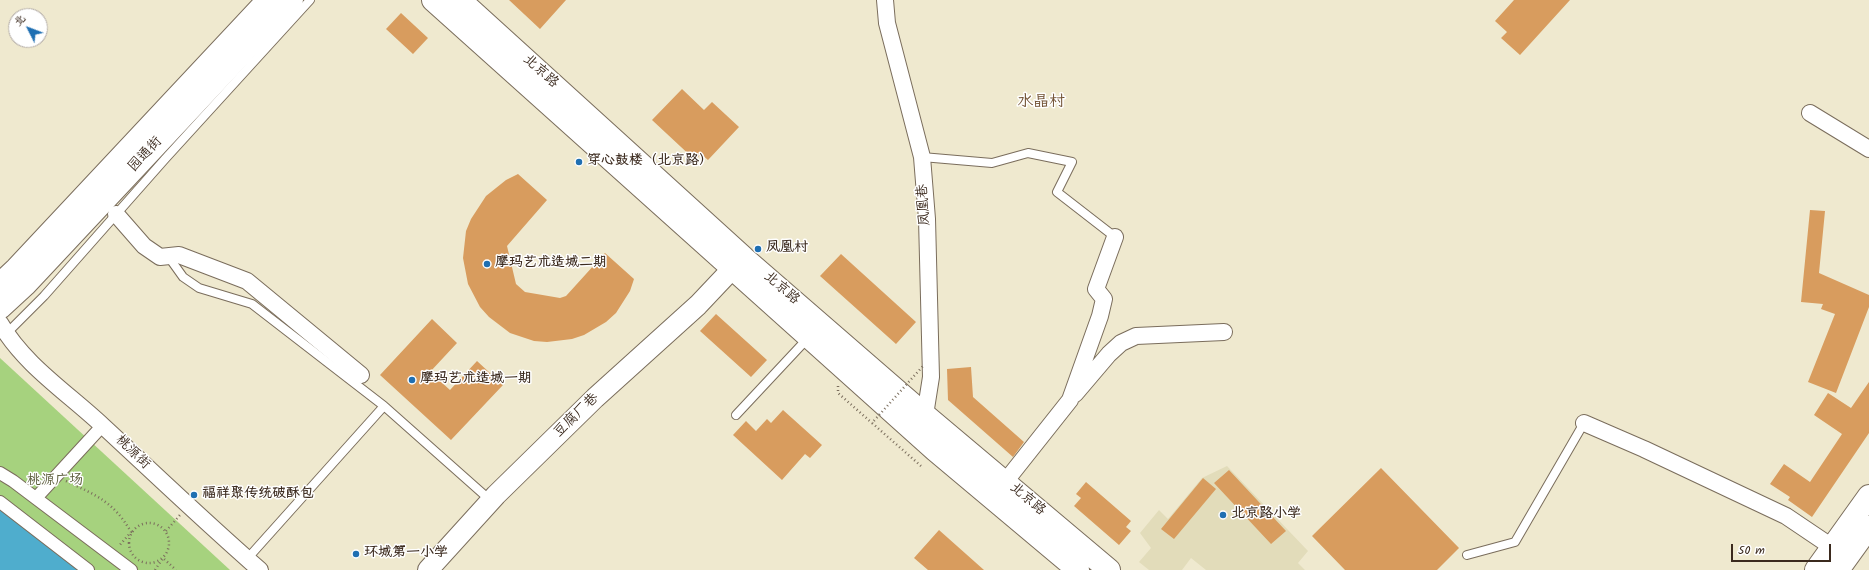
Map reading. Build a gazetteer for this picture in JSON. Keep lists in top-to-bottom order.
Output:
{
  "streets": {
    "main road": ["北京路", "园通街"],
    "street": ["凤凰巷", "豆腐厂巷", "桃源街"]
  },
  "crossings": [
    ["北京路", "凤凰巷"],
    ["北京路", "豆腐厂巷"]
  ],
  "districts": ["水晶村"],
  "parks": ["桃源广场"],
  "places": [
    "穿心鼓楼（北京路）",
    "凤凰村",
    "摩玛艺术造城二期",
    "摩玛艺术造城一期",
    "福祥聚传统破酥包",
    "北京路小学",
    "环城第一小学"
  ],
  "scale_bar": "50 m",
  "north": "top left"
}
